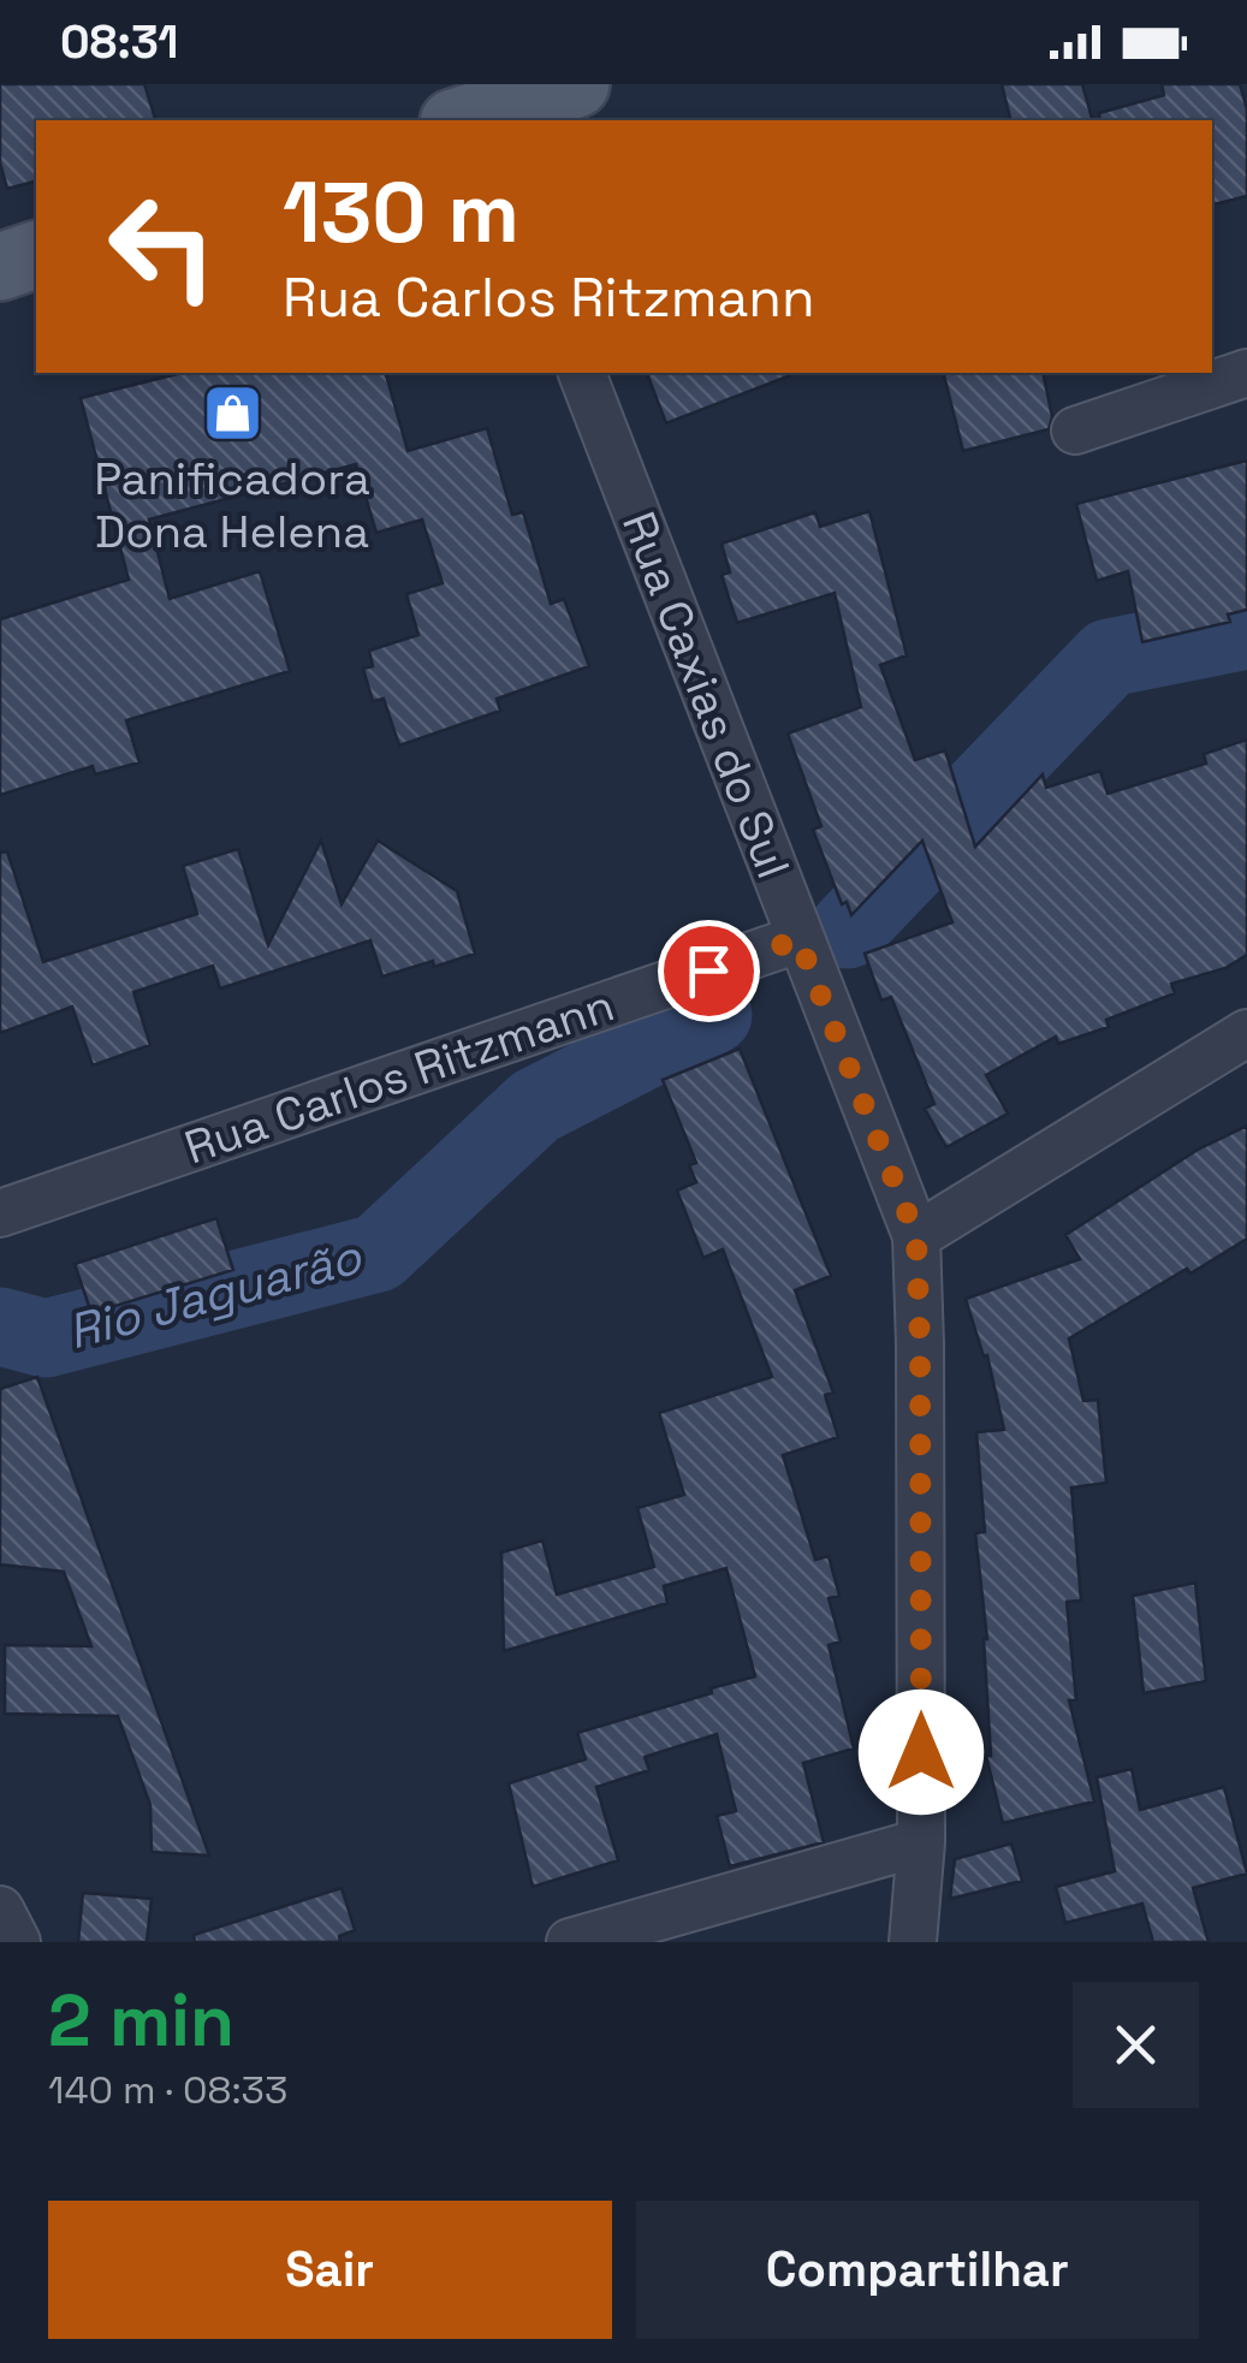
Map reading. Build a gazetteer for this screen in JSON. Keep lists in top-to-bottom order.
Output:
{
  "streets": {
    "street": ["Rua Caxias do Sul", "Rua Carlos Ritzmann"]
  },
  "crossings": [
    ["Rua Caxias do Sul", "Rua Carlos Ritzmann"]
  ],
  "water": ["Rio Jaguarão"],
  "places": {
    "shop": ["Panificadora Dona Helena"]
  },
  "page": {
    "status": "08:31",
    "turn": ["130 m", "Rua Carlos Ritzmann"],
    "heading": ["2 min", "140 m · 08:33"],
    "buttons": ["Sair", "Compartilhar"]
  }
}
